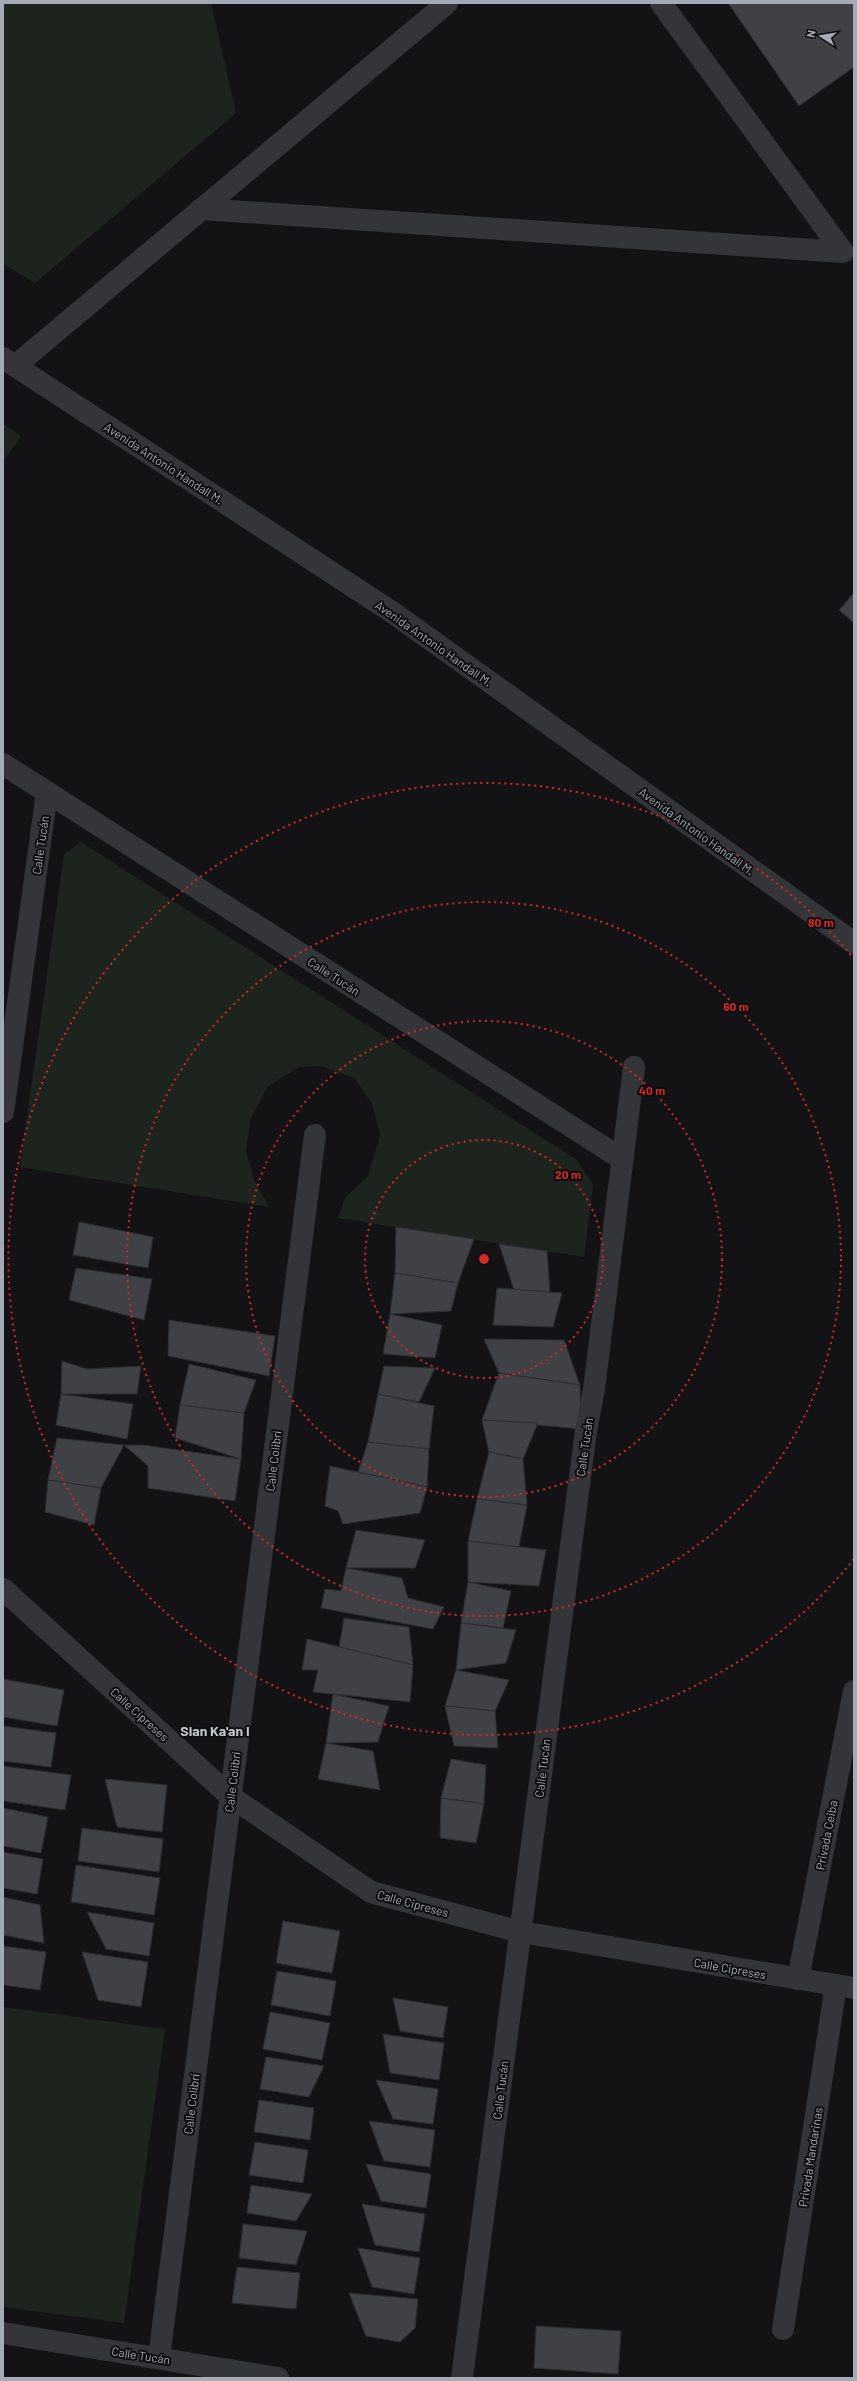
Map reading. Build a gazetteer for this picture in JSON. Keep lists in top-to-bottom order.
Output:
{
  "streets": {
    "street": [
      "Avenida Antonio Handall M.",
      "Calle Tucán",
      "Calle Colibrí",
      "Calle Cipreses",
      "Privada Ceiba",
      "Privada Mandarinas"
    ]
  },
  "crossings": [
    ["Calle Tucán", "Calle Colibrí"],
    ["Calle Tucán", "Calle Cipreses"],
    ["Calle Colibrí", "Calle Cipreses"],
    ["Calle Cipreses", "Privada Ceiba"],
    ["Calle Cipreses", "Privada Mandarinas"]
  ],
  "districts": ["Sian Ka'an I"],
  "north": "left",
  "rings": [
    "80 m",
    "60 m",
    "40 m",
    "20 m"
  ]
}
